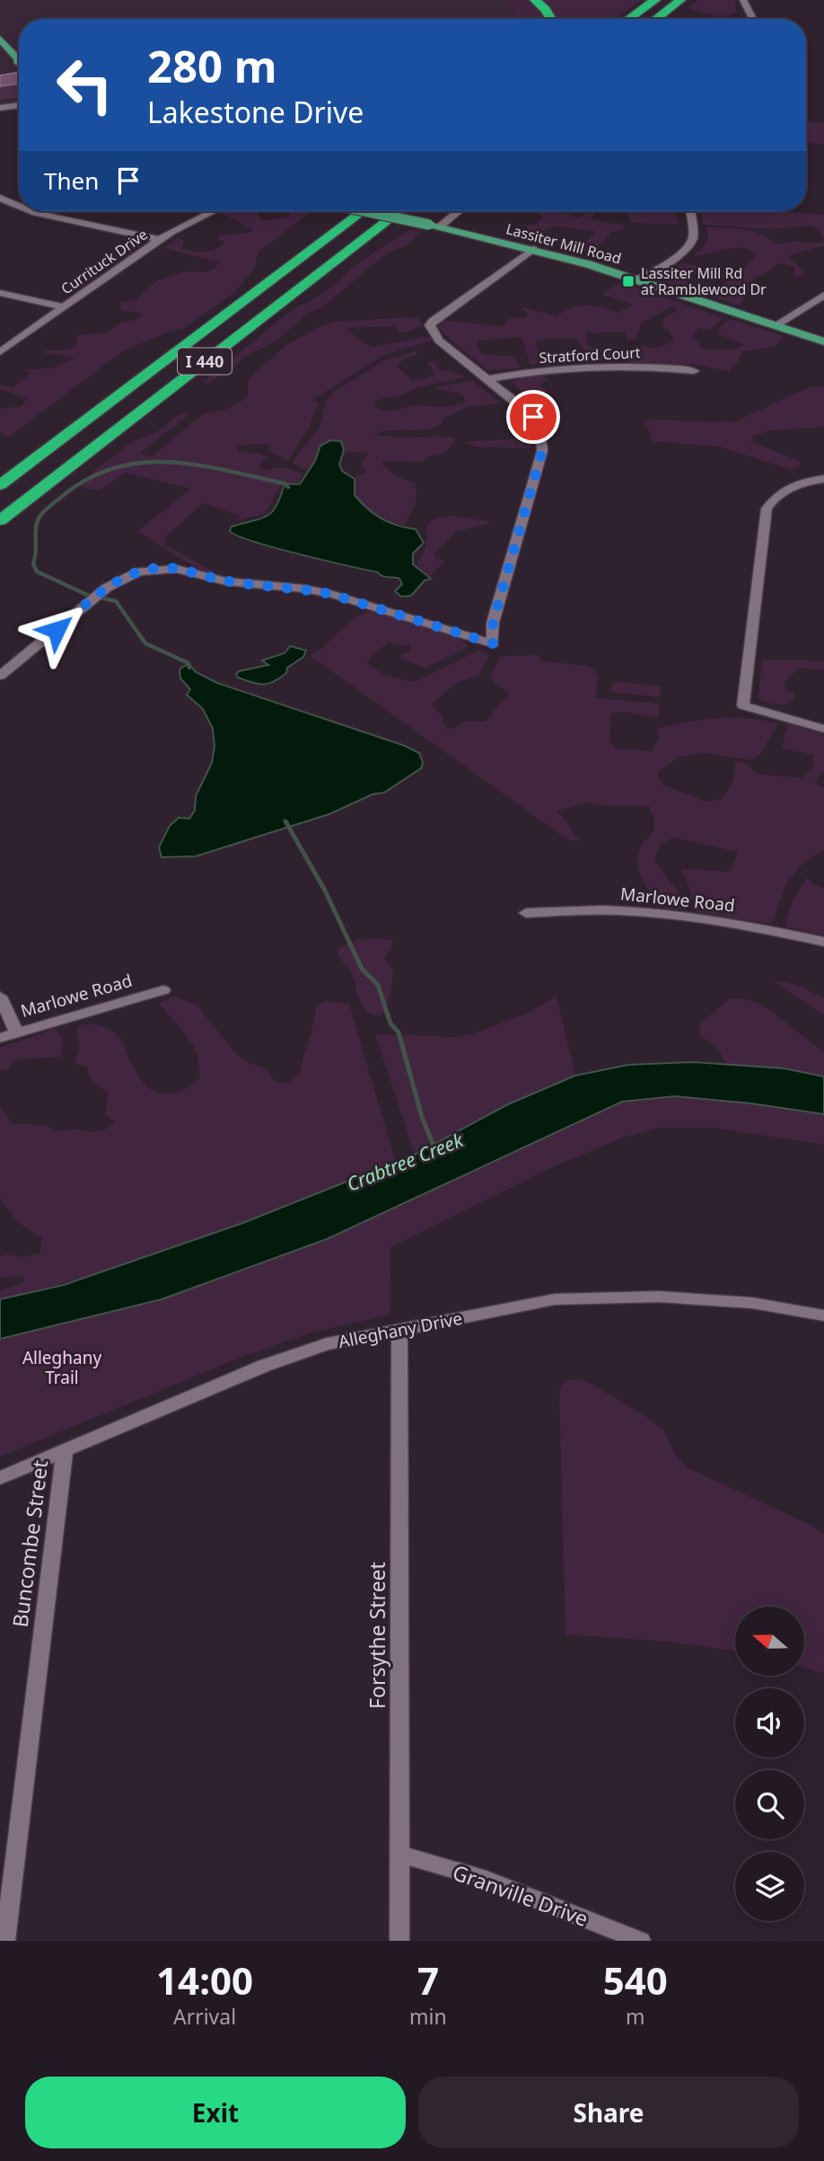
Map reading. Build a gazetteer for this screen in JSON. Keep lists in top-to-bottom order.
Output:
{
  "streets": {
    "highway": ["I 440"],
    "main road": ["Lassiter Mill Road"],
    "street": [
      "Currituck Drive",
      "Stratford Court",
      "Marlowe Road",
      "Alleghany Drive",
      "Buncombe Street",
      "Forsythe Street",
      "Granville Drive"
    ]
  },
  "crossings": [
    ["Alleghany Drive", "Buncombe Street"],
    ["Alleghany Drive", "Forsythe Street"],
    ["Forsythe Street", "Granville Drive"]
  ],
  "water": ["Crabtree Creek"],
  "parks": ["Alleghany Trail"],
  "places": {
    "transit": ["Lassiter Mill Rd at Ramblewood Dr"]
  },
  "north": "left",
  "page": {
    "turn": ["280 m", "Lakestone Drive"],
    "then": "Then",
    "eta": [
      "14:00",
      "Arrival",
      "7",
      "min",
      "540",
      "m"
    ],
    "buttons": ["Exit", "Share"]
  }
}
